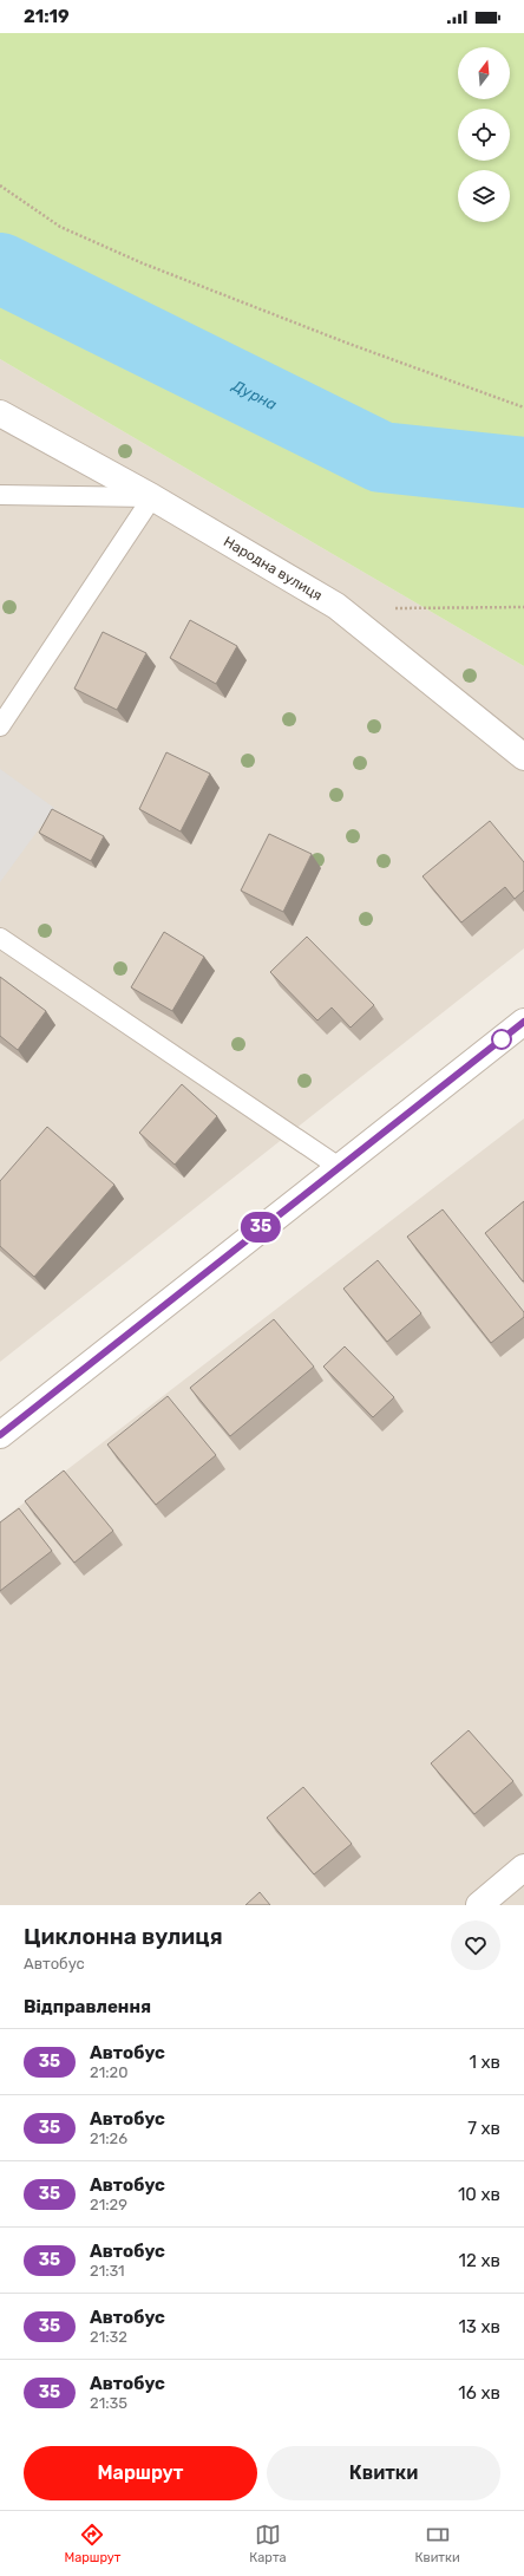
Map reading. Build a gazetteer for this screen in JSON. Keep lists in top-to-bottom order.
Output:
{
  "streets": {
    "street": ["Народна вулиця"]
  },
  "water": ["Дурна"],
  "lines": ["bus line 35"],
  "north": "top",
  "page": {
    "status": "21:19",
    "on_map": "35",
    "heading": [
      ["Циклонна вулиця", "Автобус"],
      "Відправлення"
    ],
    "list": [
      {
        "mark": "35",
        "name": "Автобус",
        "note": "21:20",
        "value": "1 хв"
      },
      {
        "mark": "35",
        "name": "Автобус",
        "note": "21:26",
        "value": "7 хв"
      },
      {
        "mark": "35",
        "name": "Автобус",
        "note": "21:29",
        "value": "10 хв"
      },
      {
        "mark": "35",
        "name": "Автобус",
        "note": "21:31",
        "value": "12 хв"
      },
      {
        "mark": "35",
        "name": "Автобус",
        "note": "21:32",
        "value": "13 хв"
      },
      {
        "mark": "35",
        "name": "Автобус",
        "note": "21:35",
        "value": "16 хв"
      }
    ],
    "buttons": ["Маршрут", "Квитки"],
    "tabs": ["Маршрут", "Карта", "Квитки"]
  }
}
